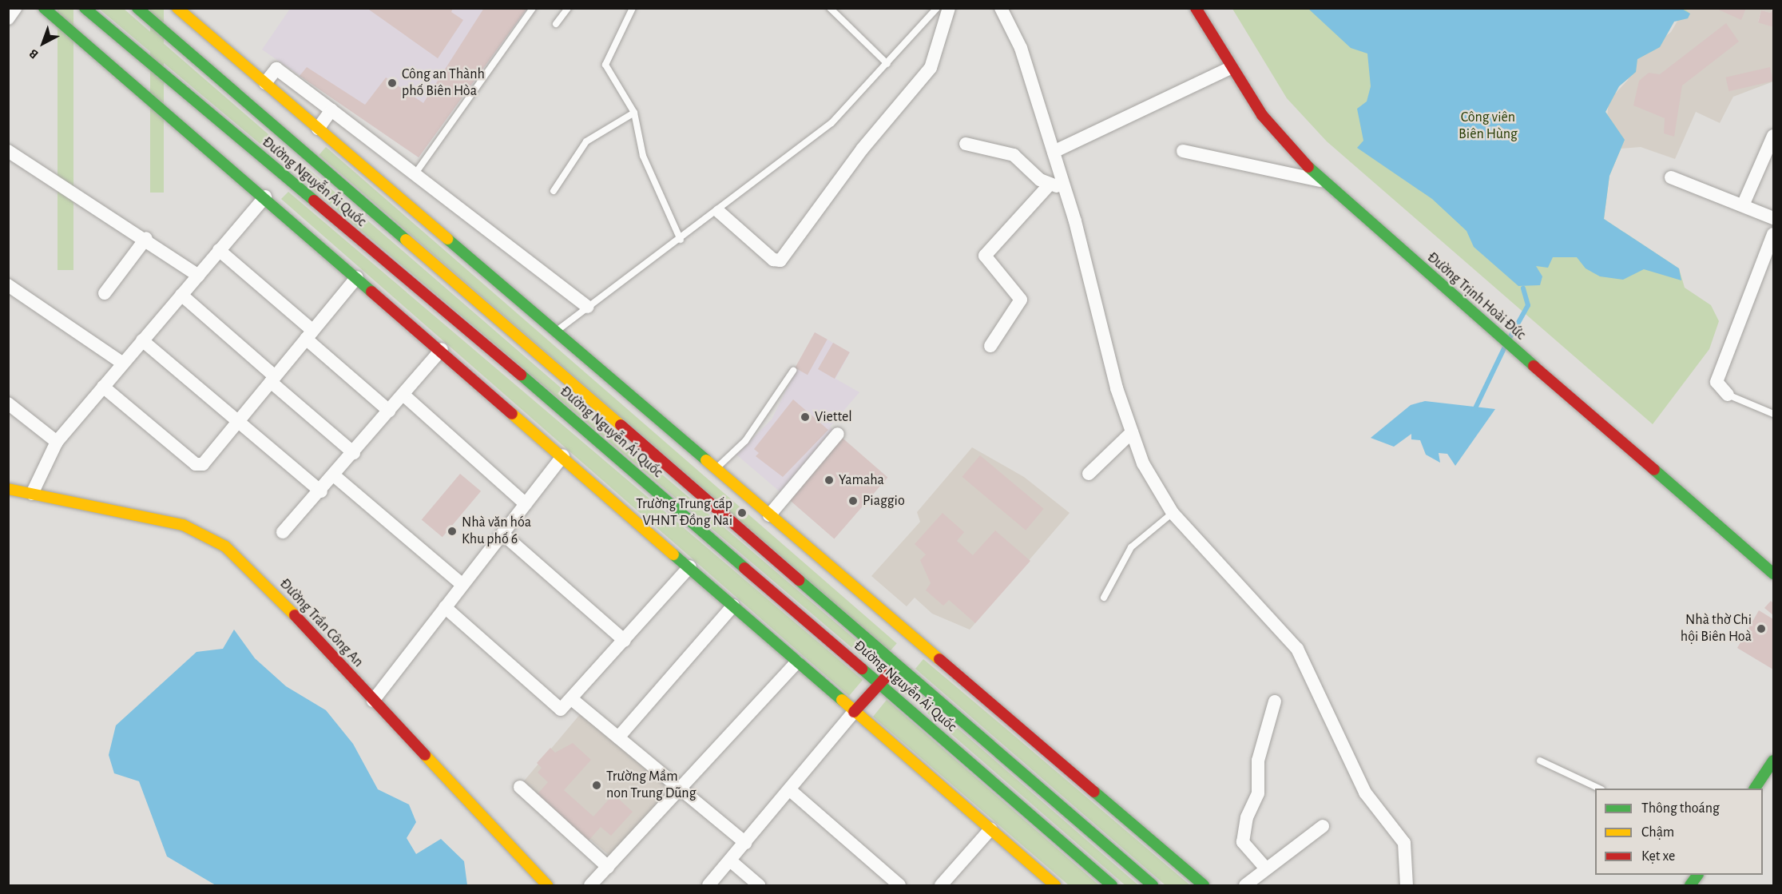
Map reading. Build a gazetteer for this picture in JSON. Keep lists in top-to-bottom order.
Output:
{
  "streets": {
    "main road": ["Đường Nguyễn Ái Quốc", "Đường Trịnh Hoài Đức", "Đường Trần Công An"]
  },
  "parks": ["Công viên Biên Hùng"],
  "places": [
    "Công an Thành phố Biên Hòa",
    "Viettel",
    "Yamaha",
    "Piaggio",
    "Trường Trung cấp VHNT Đồng Nai",
    "Nhà văn hóa Khu phố 6",
    "Nhà thờ Chi hội Biên Hoà",
    "Trường Mầm non Trung Dũng"
  ],
  "legend": ["Thông thoáng", "Chậm", "Kẹt xe"],
  "north": "bottom left"
}
